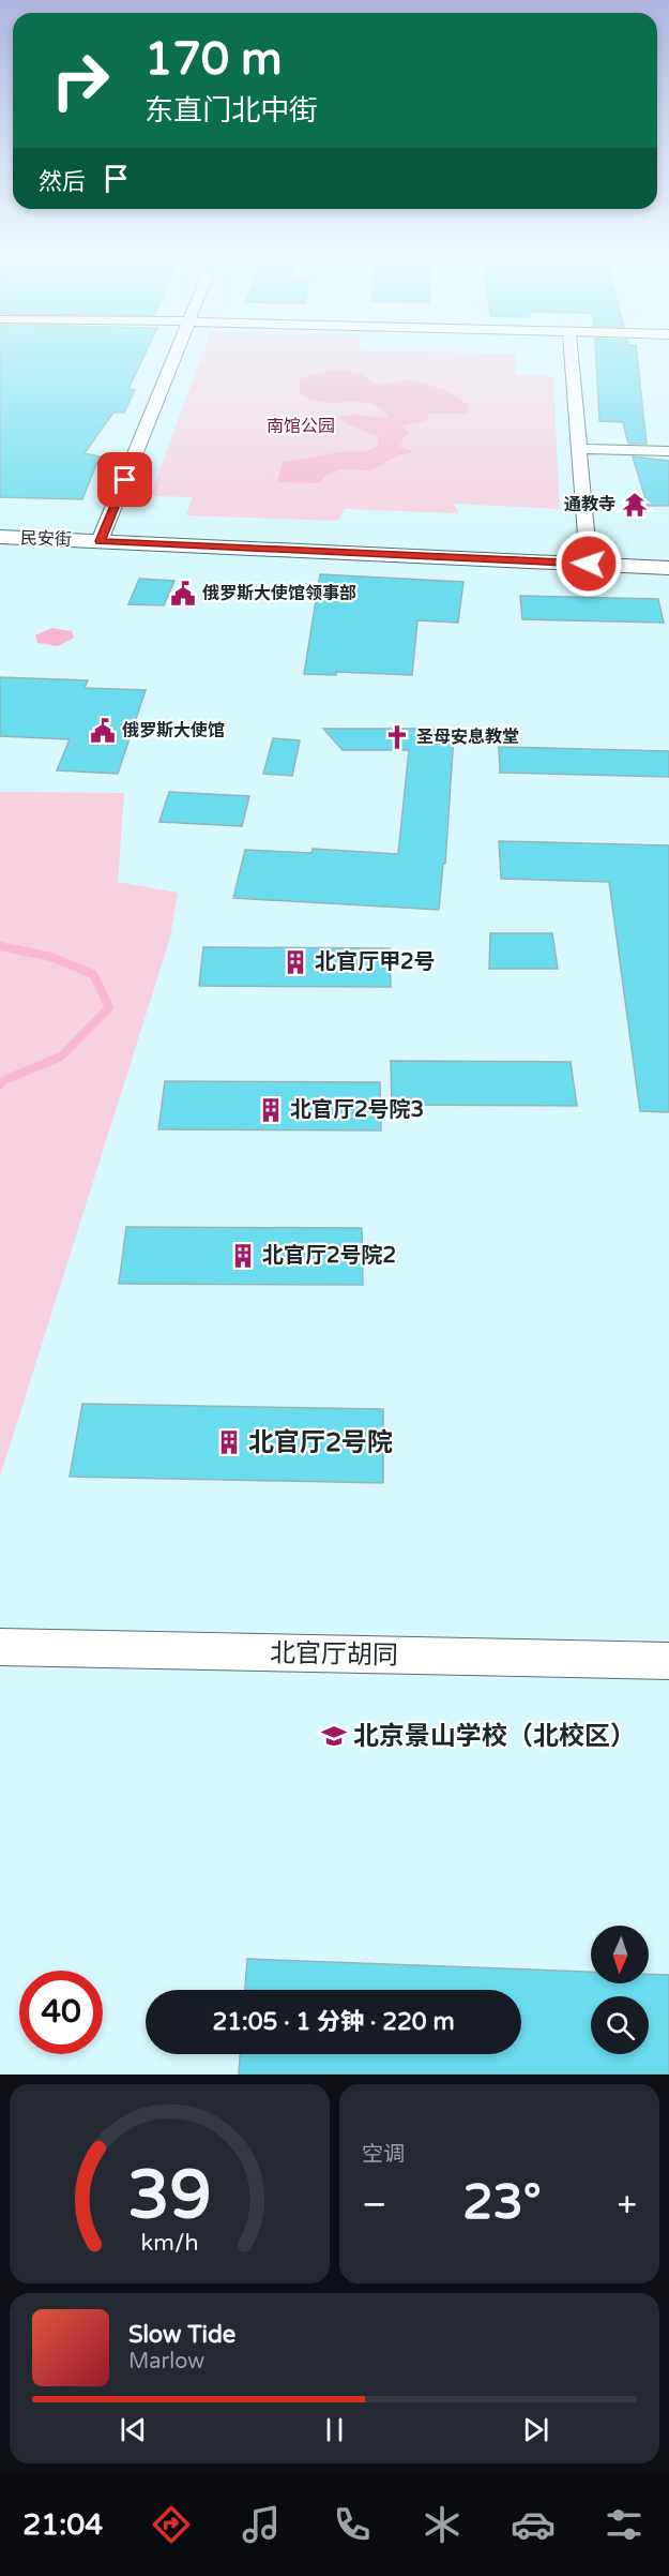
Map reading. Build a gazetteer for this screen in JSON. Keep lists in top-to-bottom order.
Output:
{
  "streets": {
    "street": ["民安街", "北官厅胡同"]
  },
  "parks": ["南馆公园"],
  "places": {
    "temple": ["通教寺"],
    "public building": ["俄罗斯大使馆领事部", "俄罗斯大使馆"],
    "church": ["圣母安息教堂"],
    "building": [
      "北官厅甲2号",
      "北官厅2号院3",
      "北官厅2号院2",
      "北官厅2号院"
    ],
    "school or university": ["北京景山学校（北校区）"]
  },
  "north": "bottom",
  "page": {
    "turn": ["170 m", "东直门北中街"],
    "then": "然后",
    "limit": "40",
    "trip": "21:05 · 1 分钟 · 220 m",
    "tile": "空调",
    "heat": ["−", "23°", "+"],
    "song": ["Slow Tide", "Marlow"],
    "tabs": "21:04",
    "gauge": ["39", "km/h"]
  }
}
